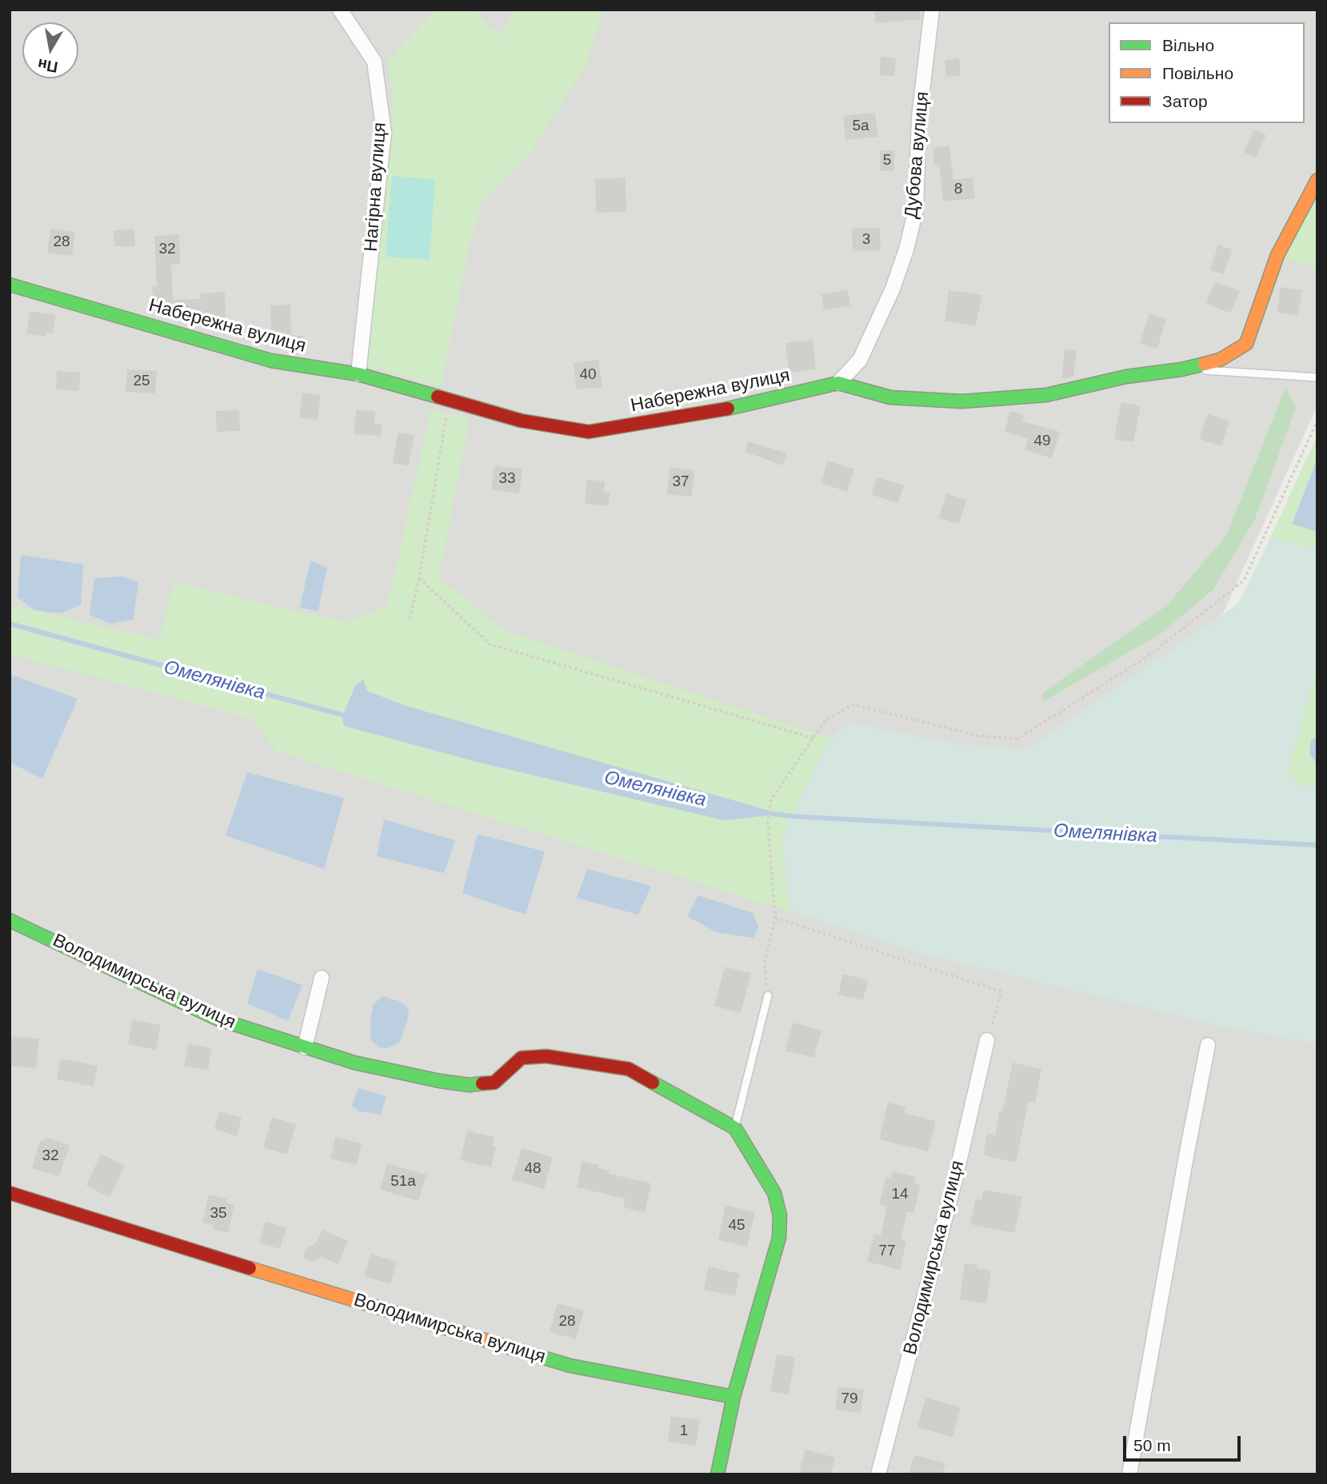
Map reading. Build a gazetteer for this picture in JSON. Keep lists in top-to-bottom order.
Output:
{
  "streets": {
    "street": [
      "Дубова вулиця",
      "Нагірна вулиця",
      "Набережна вулиця",
      "Володимирська вулиця"
    ]
  },
  "crossings": [
    ["Дубова вулиця", "Набережна вулиця"],
    ["Нагірна вулиця", "Набережна вулиця"]
  ],
  "water": ["Омелянівка"],
  "house_numbers": [
    "5а",
    "5",
    "8",
    "3",
    "28",
    "32",
    "40",
    "25",
    "49",
    "33",
    "37",
    "32",
    "48",
    "51а",
    "14",
    "35",
    "45",
    "77",
    "28",
    "79",
    "1"
  ],
  "legend": ["Вільно", "Повільно", "Затор"],
  "scale_bar": "50 m",
  "north": "bottom"
}
